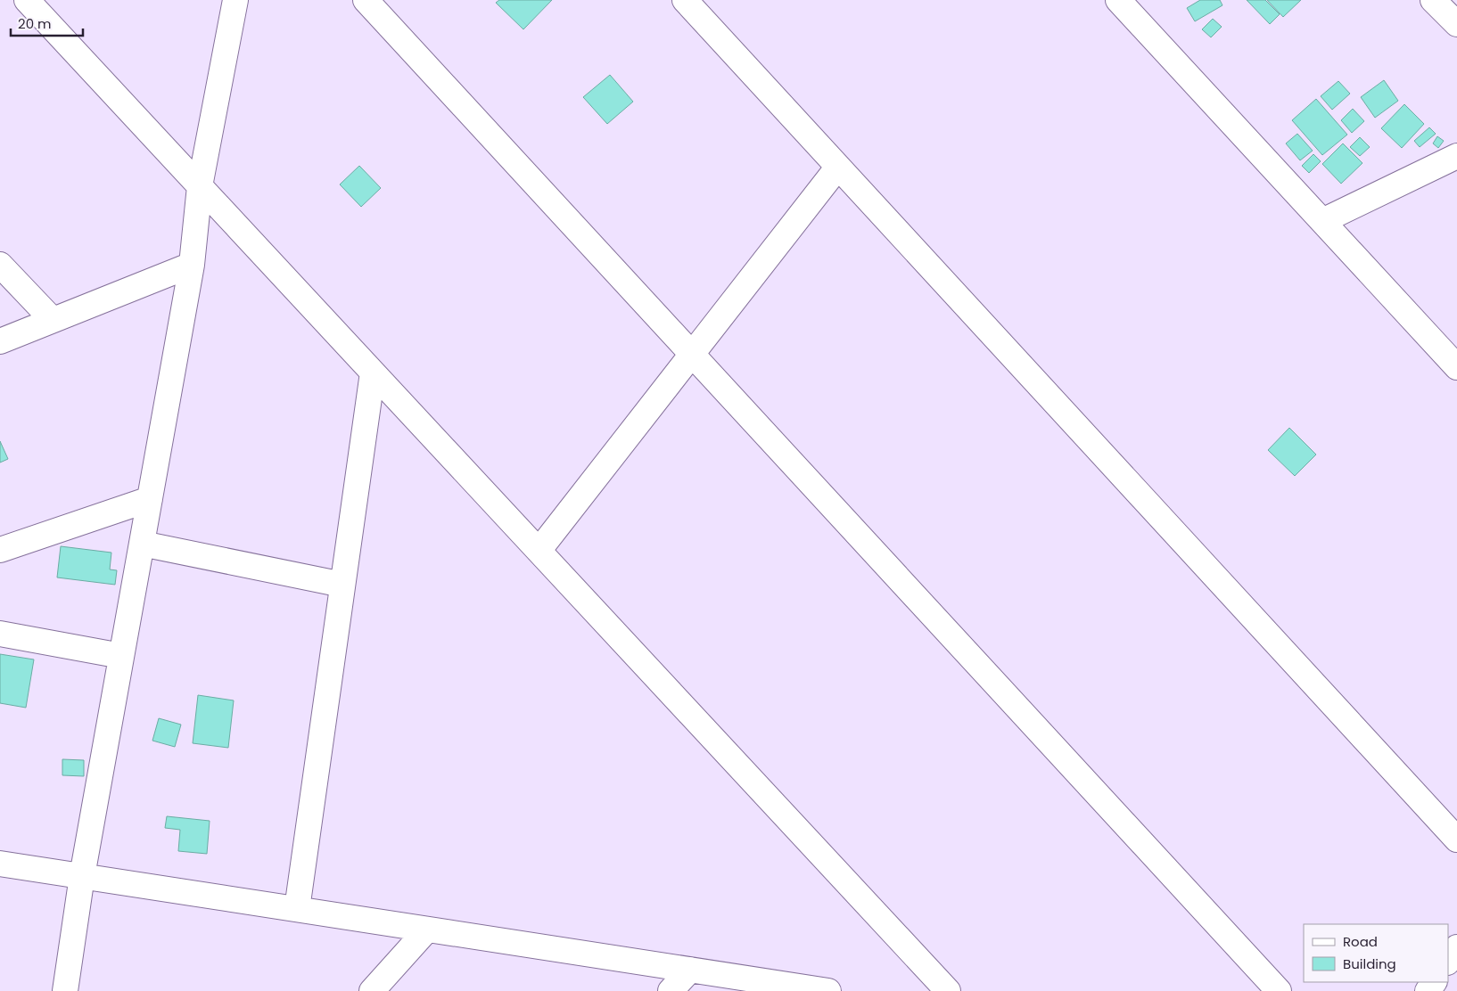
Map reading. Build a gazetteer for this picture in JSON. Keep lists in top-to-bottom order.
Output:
{
  "legend": ["Road", "Building"],
  "scale_bar": "20 m"
}
